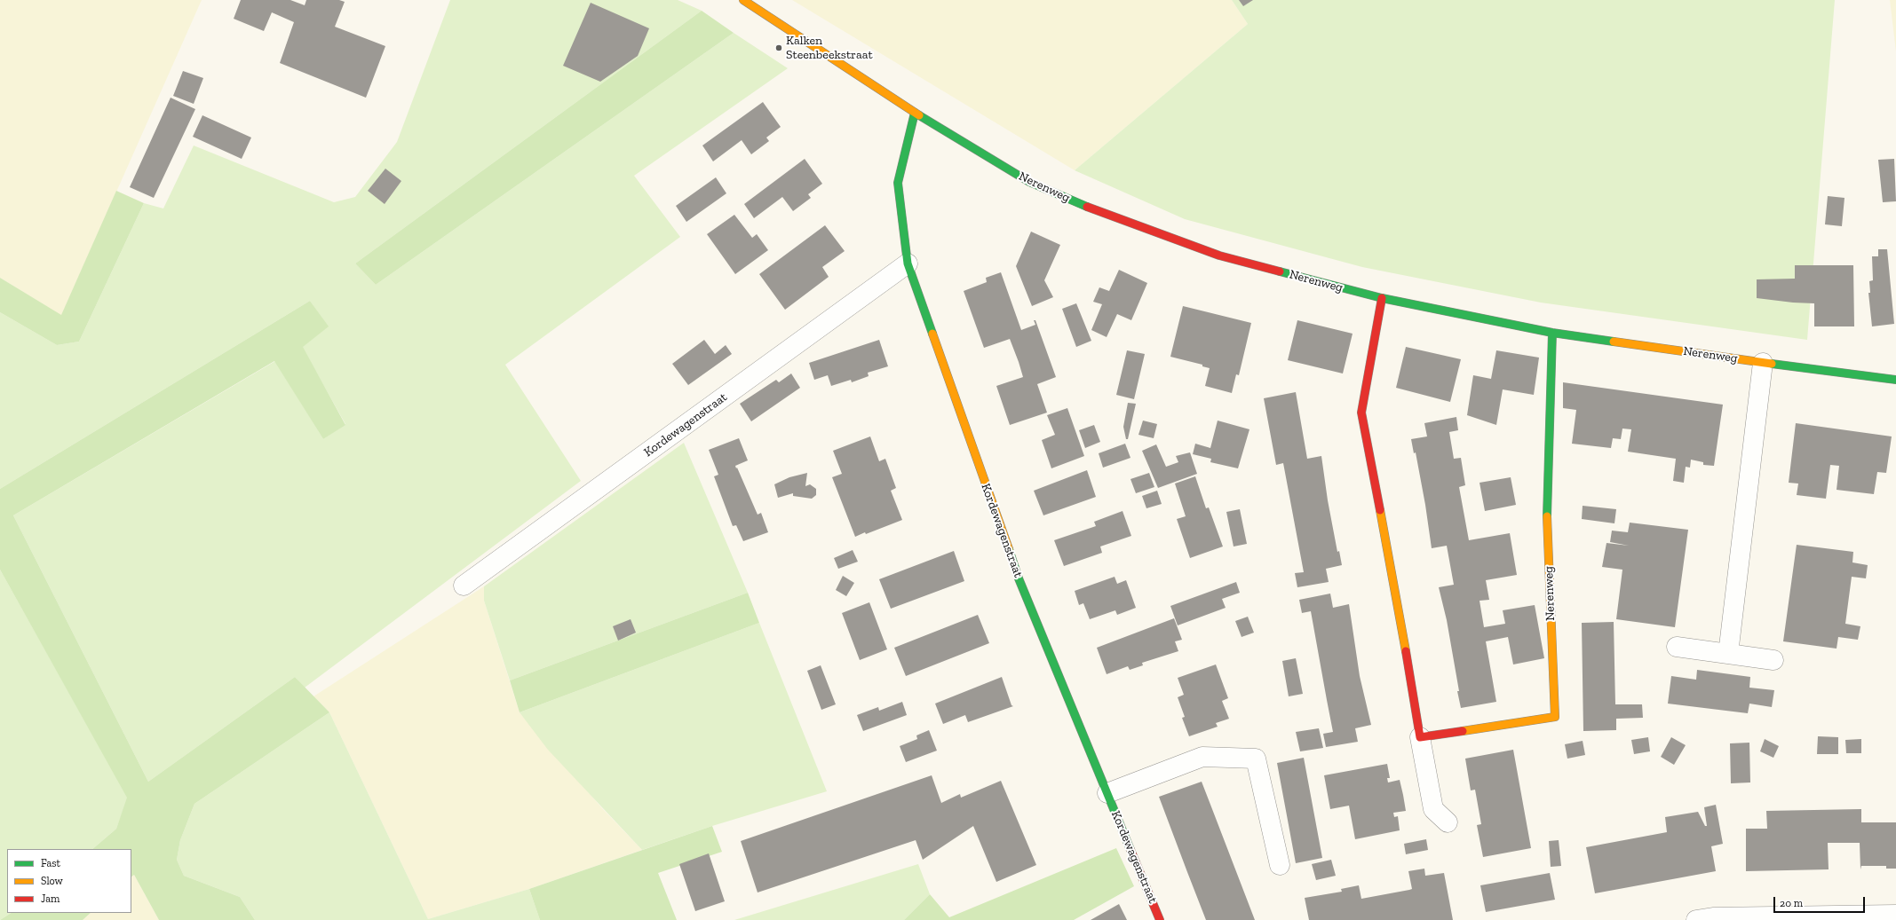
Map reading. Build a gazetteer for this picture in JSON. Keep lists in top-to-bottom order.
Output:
{
  "streets": {
    "street": ["Nerenweg", "Kordewagenstraat"]
  },
  "crossings": [
    ["Nerenweg", "Kordewagenstraat"]
  ],
  "places": ["Kalken Steenbeekstraat"],
  "legend": ["Fast", "Slow", "Jam"],
  "scale_bar": "20 m"
}
